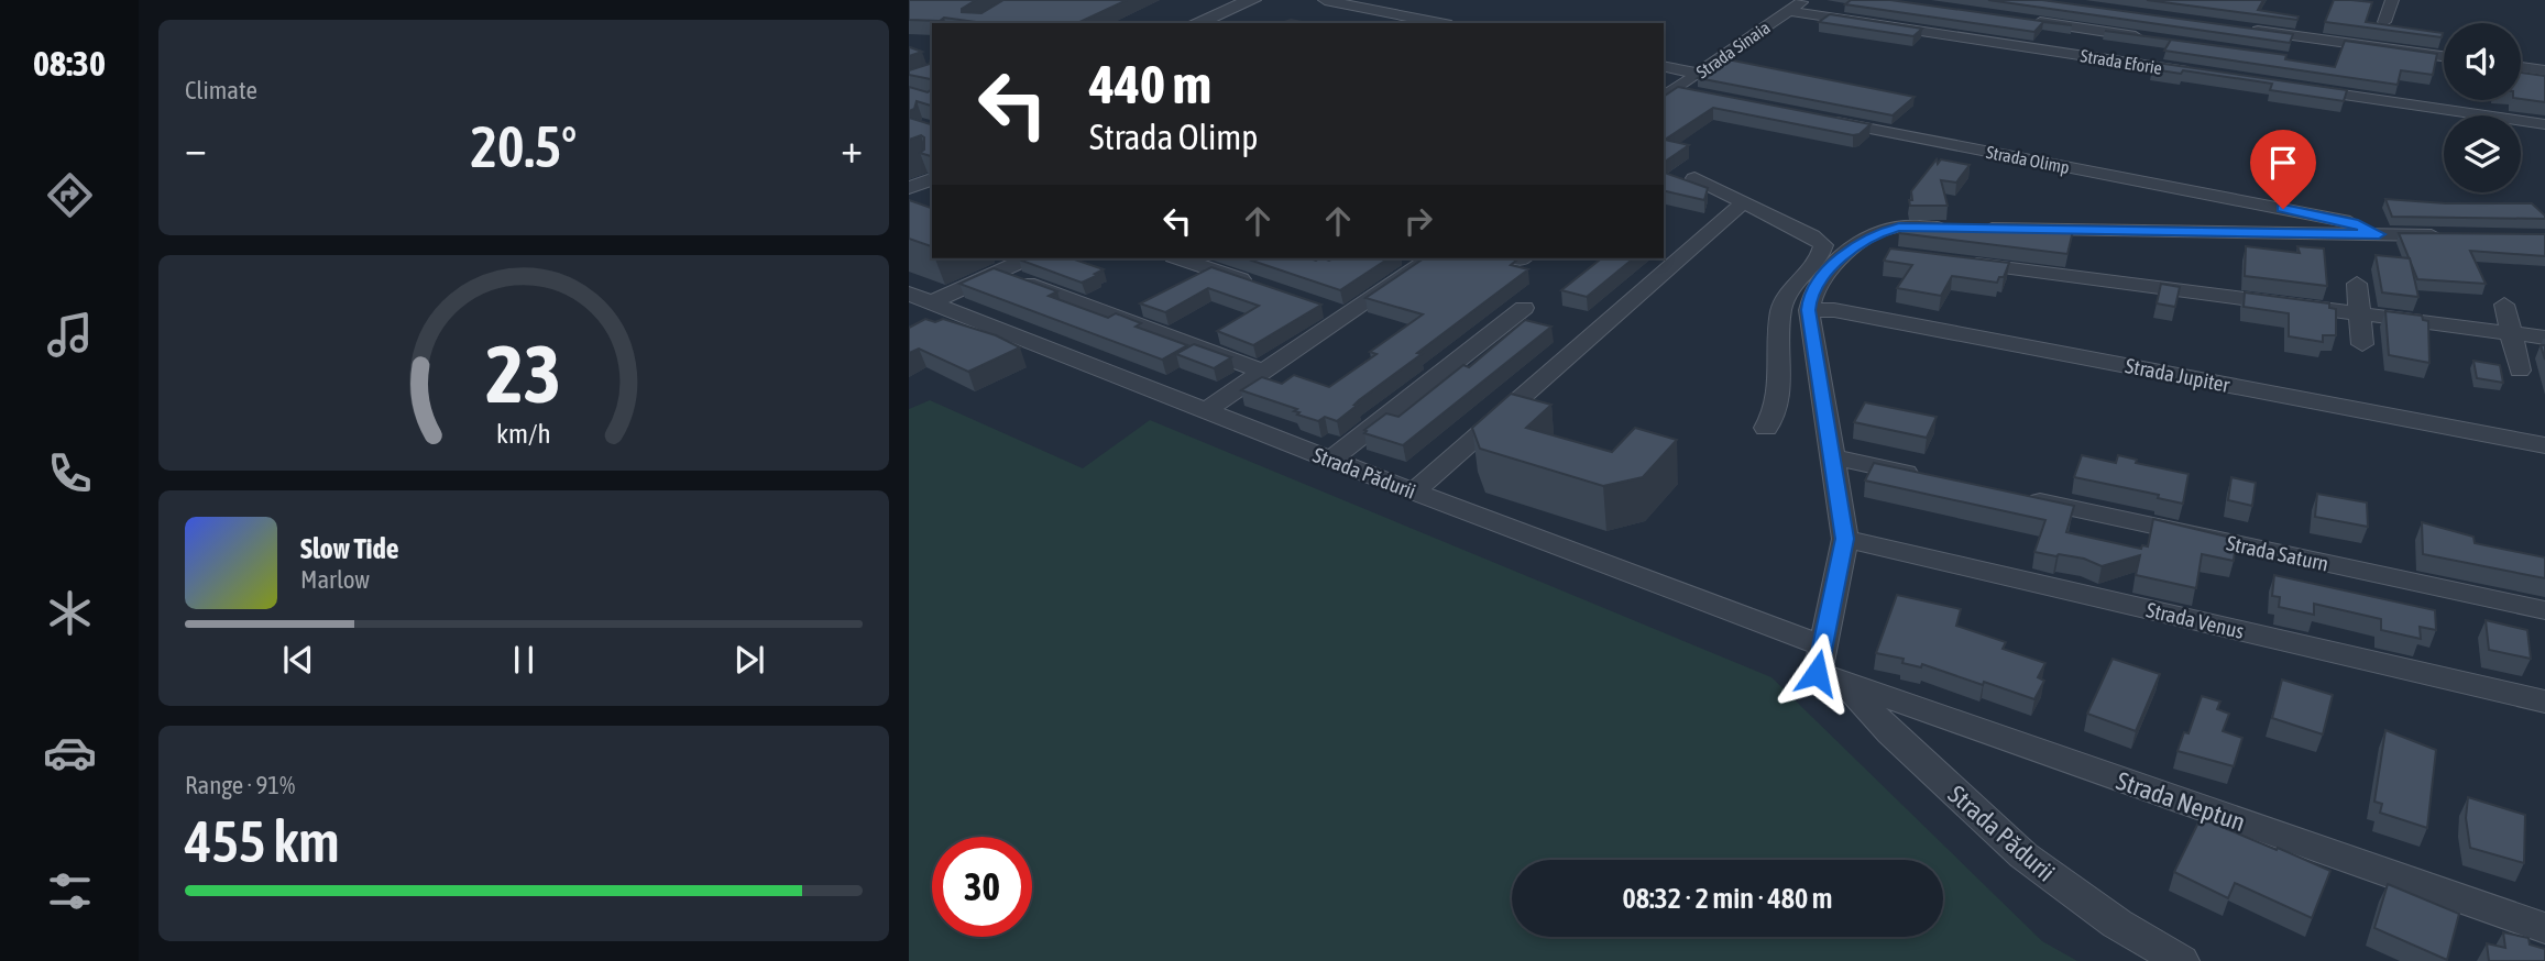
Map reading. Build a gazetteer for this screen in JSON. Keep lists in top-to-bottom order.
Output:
{
  "streets": {
    "street": [
      "Strada Sinaia",
      "Strada Eforie",
      "Strada Olimp",
      "Strada Jupiter",
      "Strada Pădurii",
      "Strada Saturn",
      "Strada Venus",
      "Strada Neptun"
    ]
  },
  "crossings": [
    ["Strada Sinaia", "Strada Eforie"],
    ["Strada Pădurii", "Strada Neptun"]
  ],
  "page": {
    "tabs": "08:30",
    "tile": [
      "Climate",
      ["Range · 91%", "455 km"]
    ],
    "turn": ["440 m", "Strada Olimp"],
    "heat": ["−", "20.5°", "+"],
    "song": ["Slow Tide", "Marlow"],
    "limit": "30",
    "trip": "08:32 · 2 min · 480 m",
    "gauge": ["23", "km/h"]
  }
}
